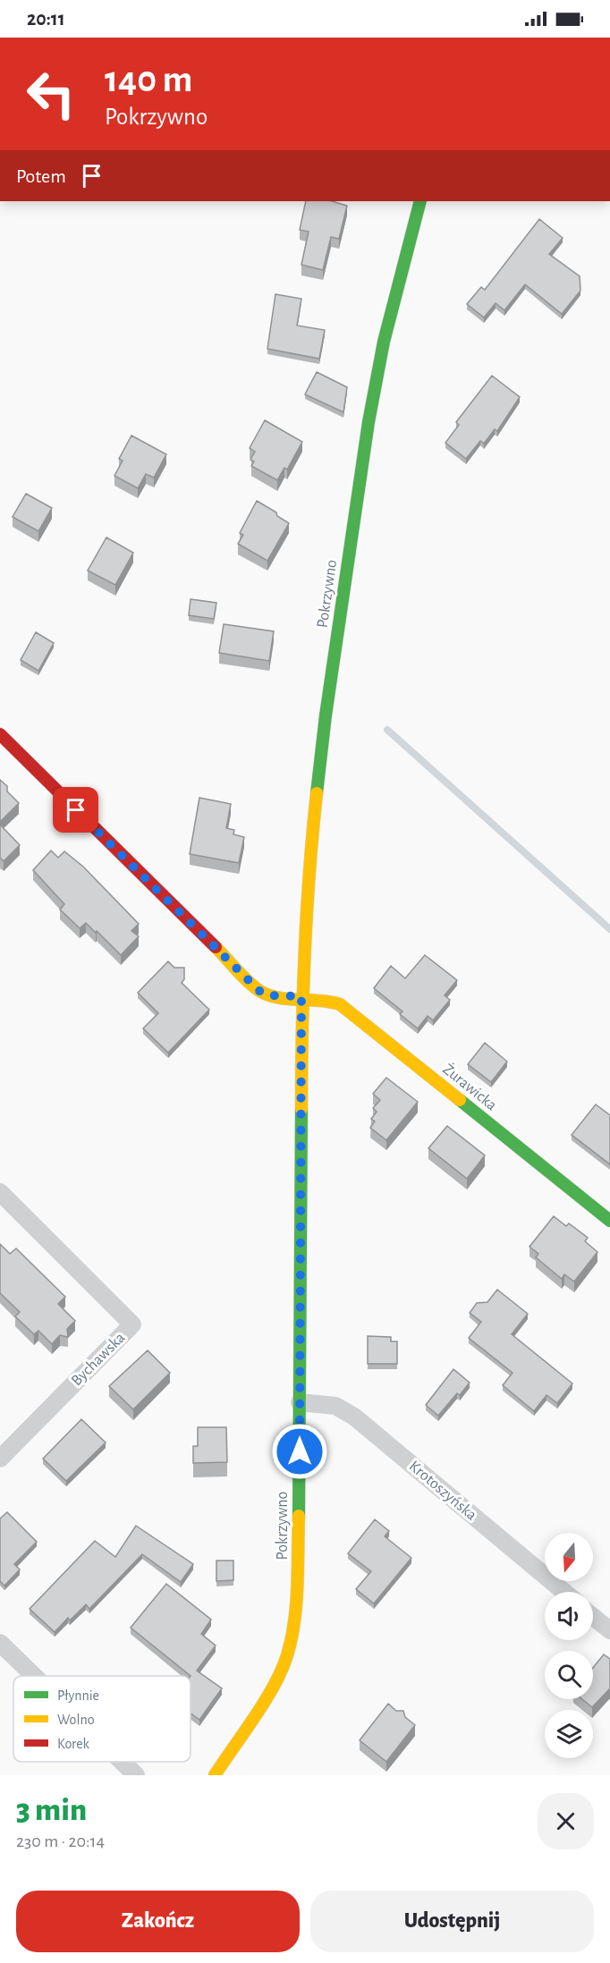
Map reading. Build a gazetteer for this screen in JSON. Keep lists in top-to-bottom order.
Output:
{
  "streets": {
    "street": [
      "Pokrzywno",
      "Żurawicka",
      "Bychawska",
      "Krotoszyńska"
    ]
  },
  "crossings": [
    ["Pokrzywno", "Żurawicka"],
    ["Pokrzywno", "Krotoszyńska"]
  ],
  "legend": ["Płynnie", "Wolno", "Korek"],
  "north": "bottom",
  "page": {
    "status": "20:11",
    "turn": ["140 m", "Pokrzywno"],
    "then": "Potem",
    "heading": ["3 min", "230 m · 20:14"],
    "buttons": ["Zakończ", "Udostępnij"]
  }
}
